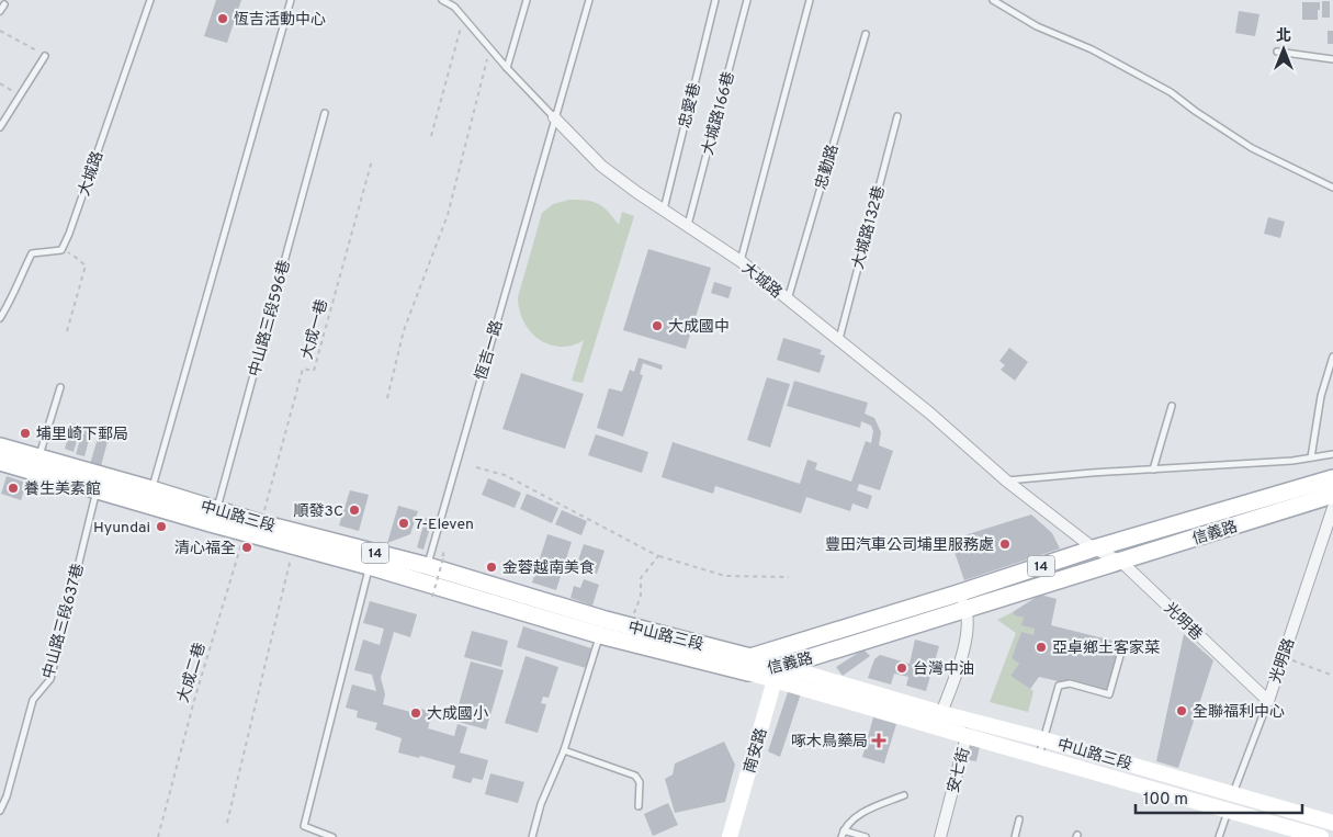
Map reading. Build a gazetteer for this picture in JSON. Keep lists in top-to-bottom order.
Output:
{
  "streets": {
    "main road": ["中山路三段", "信義路", "14"],
    "street": [
      "大城路",
      "光明巷",
      "光明路",
      "南安路",
      "安七街"
    ],
    "lane": [
      "忠愛巷",
      "大城路166巷",
      "忠勤路",
      "大城路132巷",
      "中山路三段596巷",
      "恆吉一路",
      "中山路三段637巷"
    ],
    "path": ["大成一巷", "大成二巷"]
  },
  "crossings": [
    ["忠愛巷", "大城路"],
    ["大城路166巷", "大城路"],
    ["忠勤路", "大城路"],
    ["大城路", "大城路132巷"],
    ["大城路", "恆吉一路"],
    ["大城路", "信義路"],
    ["大城路", "光明巷"],
    ["中山路三段596巷", "中山路三段"],
    ["大成一巷", "中山路三段"],
    ["恆吉一路", "中山路三段"],
    ["中山路三段", "信義路"],
    ["中山路三段", "中山路三段637巷"],
    ["中山路三段", "光明路"],
    ["中山路三段", "大成二巷"],
    ["中山路三段", "南安路"],
    ["中山路三段", "安七街"],
    ["信義路", "光明巷"],
    ["信義路", "南安路"],
    ["光明巷", "光明路"]
  ],
  "places": {
    "other": [
      "恆吉活動中心",
      "大成國中",
      "埔里崎下郵局",
      "養生美素館",
      "順發3C",
      "7-Eleven",
      "Hyundai",
      "豐田汽車公司埔里服務處",
      "清心福全",
      "金蓉越南美食",
      "亞卓鄉土客家菜",
      "台灣中油",
      "全聯福利中心",
      "大成國小"
    ],
    "health": ["啄木鳥藥局"]
  },
  "scale_bar": "100 m",
  "north": "top"
}
